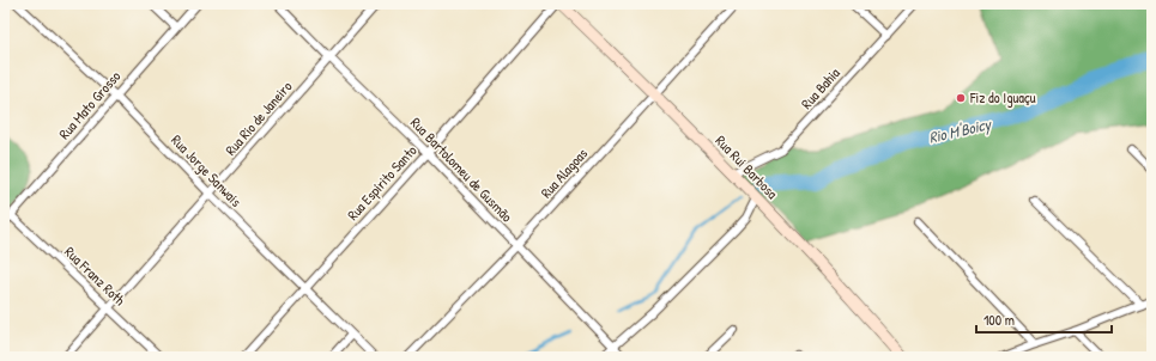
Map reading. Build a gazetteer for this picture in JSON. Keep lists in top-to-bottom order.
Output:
{
  "streets": {
    "street": [
      "Rua Bahia",
      "Rua Mato Grosso",
      "Rua Rio de Janeiro",
      "Rua Rui Barbosa",
      "Rua Bartolomeu de Gusmão",
      "Rua Jorge Sanwais",
      "Rua Alagoas",
      "Rua Espírito Santo",
      "Rua Franz Roth"
    ]
  },
  "crossings": [
    ["Rua Bahia", "Rua Rui Barbosa"],
    ["Rua Mato Grosso", "Rua Jorge Sanwais"],
    ["Rua Mato Grosso", "Rua Franz Roth"],
    ["Rua Rio de Janeiro", "Rua Bartolomeu de Gusmão"],
    ["Rua Rio de Janeiro", "Rua Jorge Sanwais"],
    ["Rua Rio de Janeiro", "Rua Franz Roth"],
    ["Rua Rui Barbosa", "Rua Alagoas"],
    ["Rua Rui Barbosa", "Rua Espírito Santo"],
    ["Rua Bartolomeu de Gusmão", "Rua Alagoas"],
    ["Rua Bartolomeu de Gusmão", "Rua Espírito Santo"],
    ["Rua Jorge Sanwais", "Rua Espírito Santo"]
  ],
  "water": ["Rio M'Boicy"],
  "places": ["Fiz do Iguaçu"],
  "scale_bar": "100 m"
}
